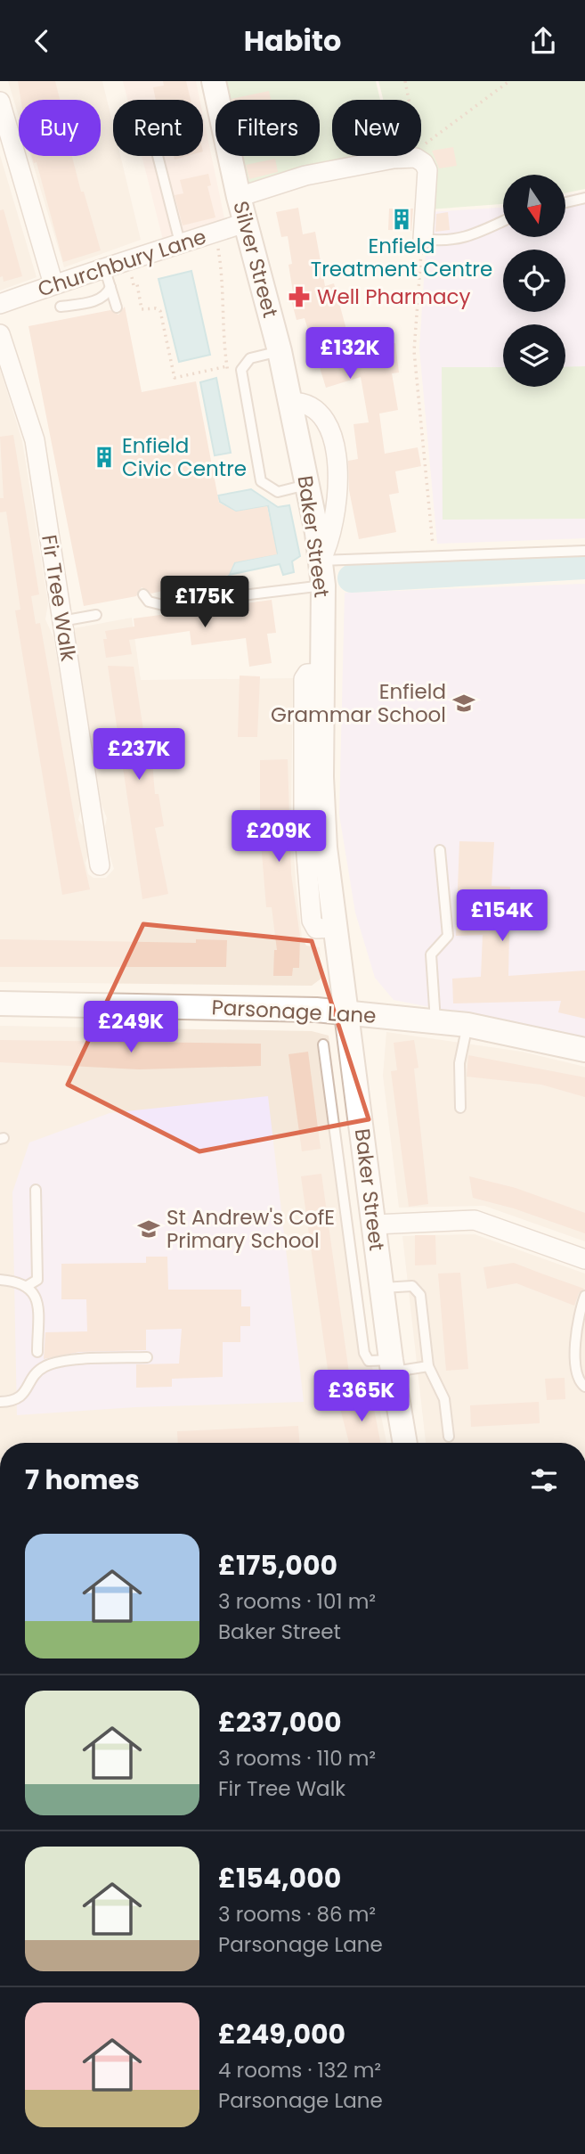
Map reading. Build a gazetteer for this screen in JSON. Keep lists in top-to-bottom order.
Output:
{
  "streets": {
    "street": [
      "Silver Street",
      "Churchbury Lane",
      "Baker Street",
      "Fir Tree Walk",
      "Parsonage Lane"
    ]
  },
  "crossings": [
    ["Silver Street", "Churchbury Lane"],
    ["Silver Street", "Baker Street"],
    ["Baker Street", "Parsonage Lane"]
  ],
  "places": {
    "building": ["Enfield Treatment Centre", "Enfield Civic Centre"],
    "pharmacy": ["Well Pharmacy"],
    "school or university": ["Enfield Grammar School", "St Andrew's CofE Primary School"]
  },
  "north": "bottom",
  "page": {
    "header": "Habito",
    "chip": [
      "Buy",
      "Rent",
      "Filters",
      "New"
    ],
    "price": [
      "£132K",
      "£175K",
      "£237K",
      "£209K",
      "£154K",
      "£249K",
      "£365K"
    ],
    "heading": "7 homes",
    "list": [
      {
        "name": "£175,000",
        "note": "3 rooms · 101 m² · Baker Street"
      },
      {
        "name": "£237,000",
        "note": "3 rooms · 110 m² · Fir Tree Walk"
      },
      {
        "name": "£154,000",
        "note": "3 rooms · 86 m² · Parsonage Lane"
      },
      {
        "name": "£249,000",
        "note": "4 rooms · 132 m² · Parsonage Lane"
      }
    ]
  }
}
